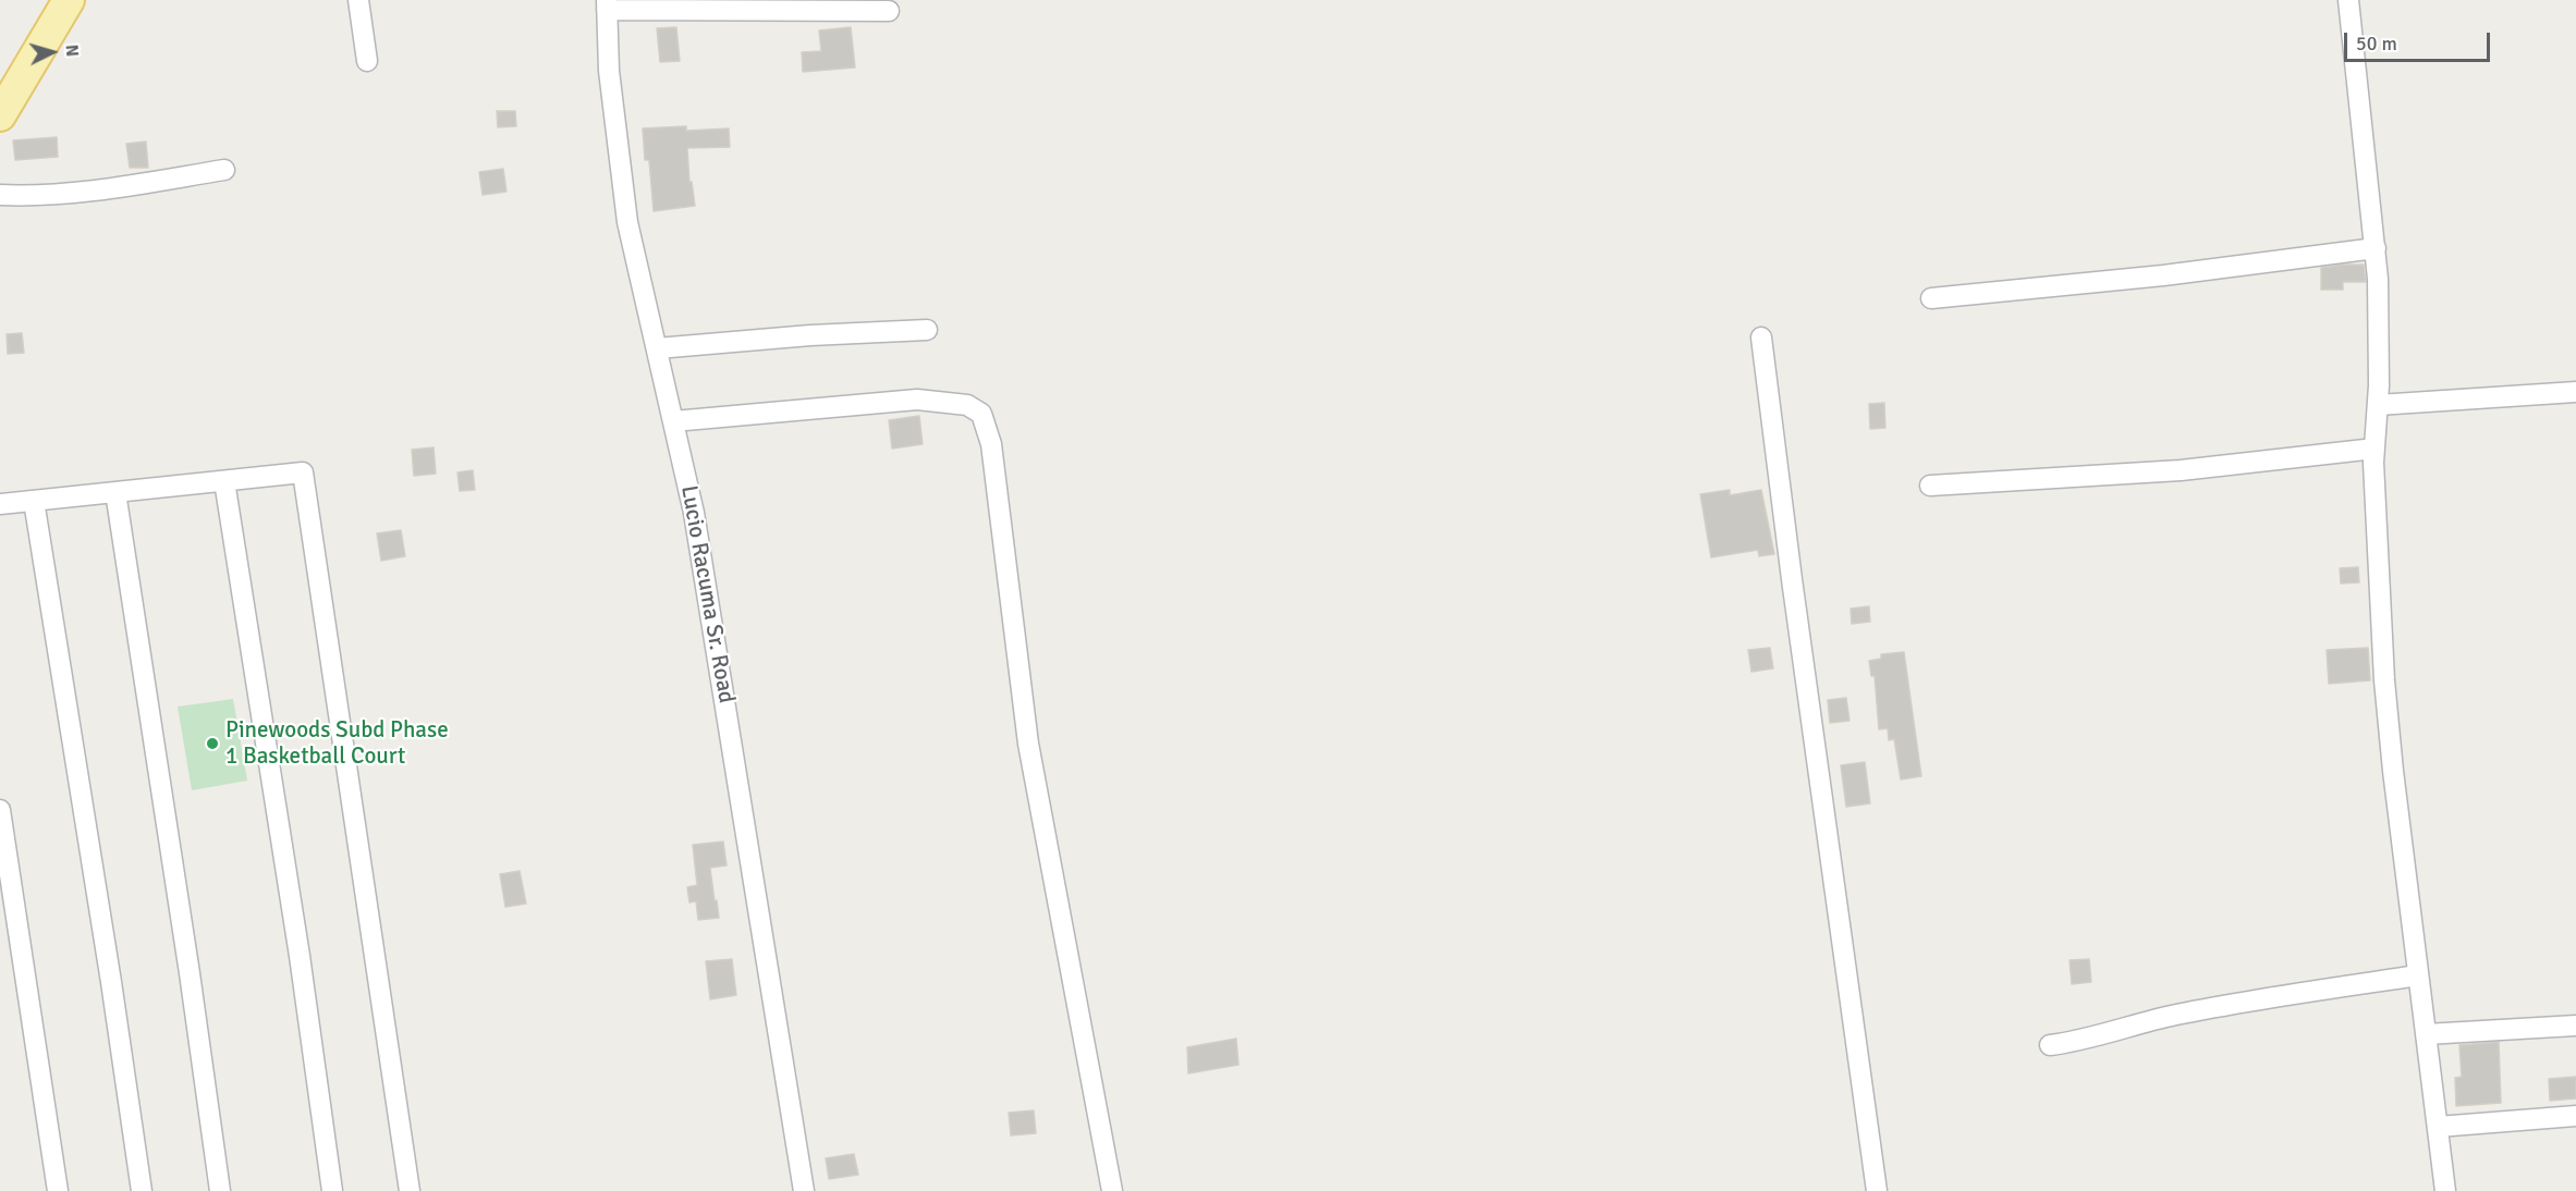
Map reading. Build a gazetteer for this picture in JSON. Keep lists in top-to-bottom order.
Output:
{
  "streets": {
    "street": ["Lucio Racuma Sr. Road"]
  },
  "places": ["Pinewoods Subd Phase 1 Basketball Court"],
  "scale_bar": "50 m",
  "north": "right"
}
